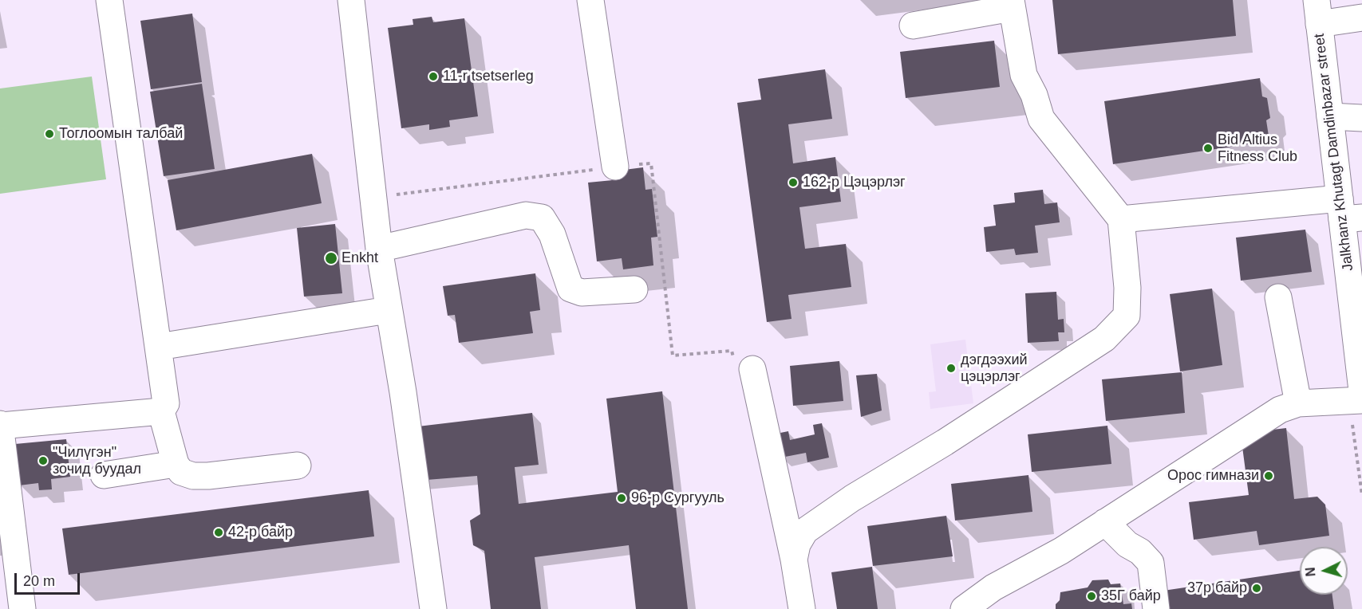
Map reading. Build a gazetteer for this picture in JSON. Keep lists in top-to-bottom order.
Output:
{
  "streets": {
    "street": ["Jalkhanz Khutagt Damdinbazar street"]
  },
  "places": [
    "11-r tsetserleg",
    "Тоглоомын талбай",
    "Bid Altius Fitness Club",
    "162-р Цэцэрлэг",
    "Enkht",
    "дэгдээхий цэцэрлэг",
    "\"Чилүгэн\" зочид буудал",
    "Орос гимнази",
    "96-р Сургууль",
    "42-p байр",
    "37р байр",
    "35Г байр"
  ],
  "scale_bar": "20 m",
  "north": "left"
}
